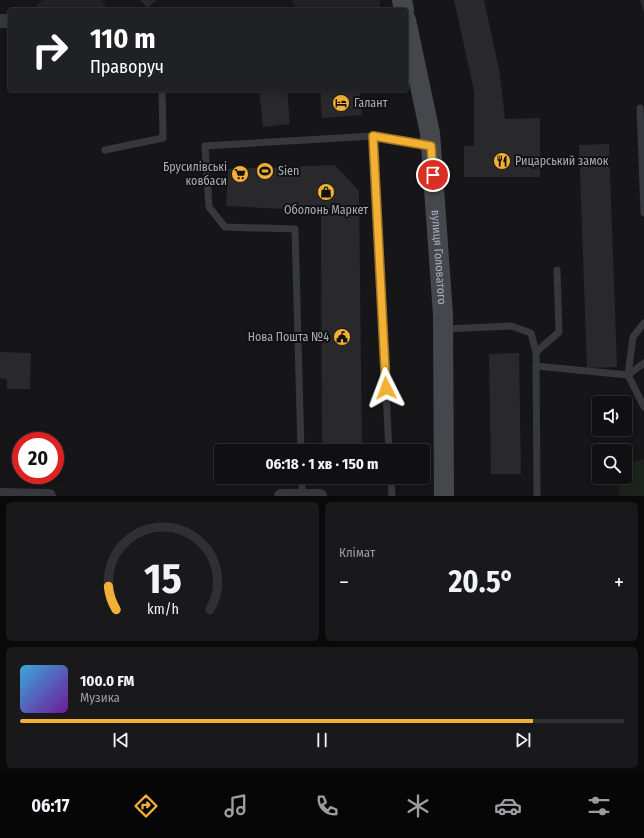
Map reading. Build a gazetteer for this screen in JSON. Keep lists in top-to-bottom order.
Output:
{
  "streets": {
    "main road": ["вулиця Головатого"]
  },
  "places": {
    "hotel": ["Галант"],
    "restaurant": ["Рицарський замок"],
    "sports": ["Sien"],
    "supermarket": ["Брусилівські ковбаси"],
    "shop": ["Оболонь Маркет"],
    "public building": ["Нова Пошта №4"]
  },
  "page": {
    "turn": ["110 m", "Праворуч"],
    "limit": "20",
    "trip": "06:18 · 1 хв · 150 m",
    "tile": "Клімат",
    "heat": ["−", "20.5°", "+"],
    "song": ["100.0 FM", "Музика"],
    "tabs": "06:17",
    "gauge": ["15", "km/h"]
  }
}
